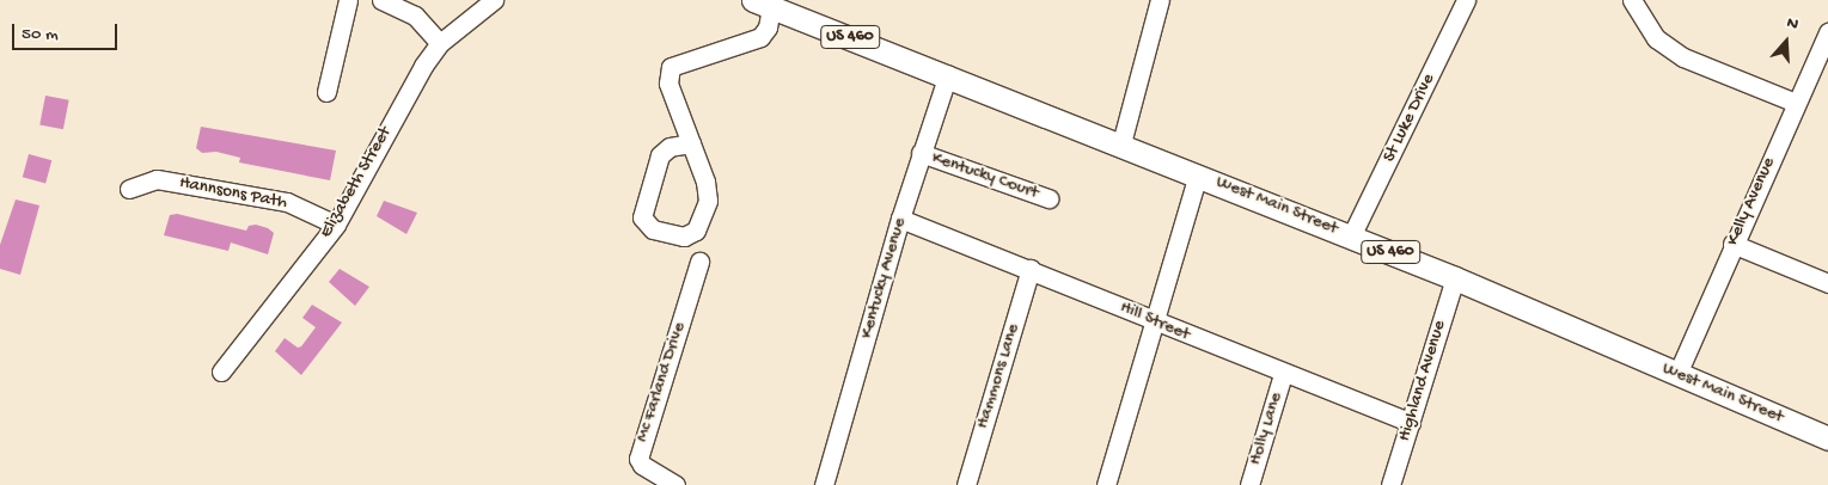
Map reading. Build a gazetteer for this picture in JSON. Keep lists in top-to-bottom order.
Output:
{
  "streets": {
    "main road": ["US 460", "West Main Street"],
    "street": [
      "St Luke Drive",
      "Kentucky Court",
      "Elizabeth Street",
      "Hannsons Path",
      "Kelly Avenue",
      "Kentucky Avenue",
      "Hill Street",
      "Hammons Lane",
      "Highland Avenue",
      "Mc Farland Drive",
      "Holly Lane"
    ]
  },
  "crossings": [
    ["St Luke Drive", "West Main Street"],
    ["Kentucky Court", "Kentucky Avenue"],
    ["Elizabeth Street", "Hannsons Path"],
    ["Kelly Avenue", "West Main Street"],
    ["West Main Street", "Kentucky Avenue"],
    ["West Main Street", "Highland Avenue"],
    ["Kentucky Avenue", "Hill Street"],
    ["Hill Street", "Hammons Lane"],
    ["Hill Street", "Highland Avenue"],
    ["Hill Street", "Holly Lane"]
  ],
  "scale_bar": "50 m",
  "north": "top"
}
